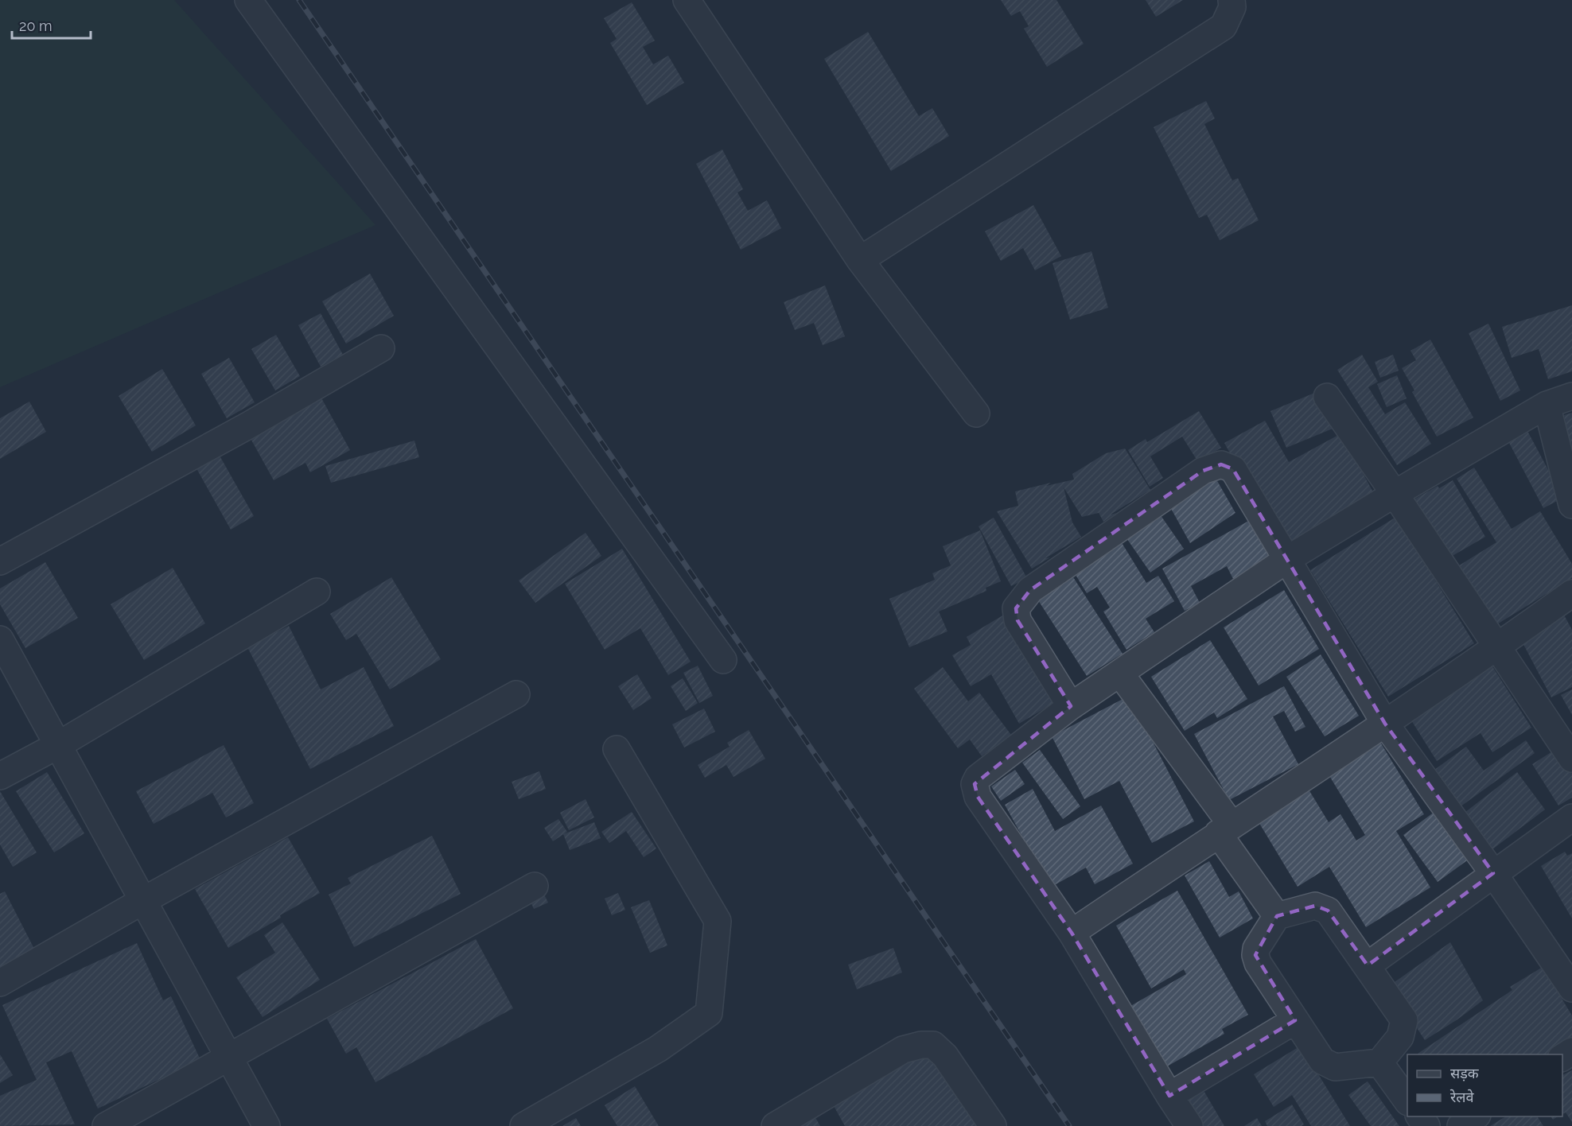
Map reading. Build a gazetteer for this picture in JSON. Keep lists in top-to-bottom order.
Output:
{
  "legend": ["सड़क", "रेलवे"],
  "scale_bar": "20 m"
}
